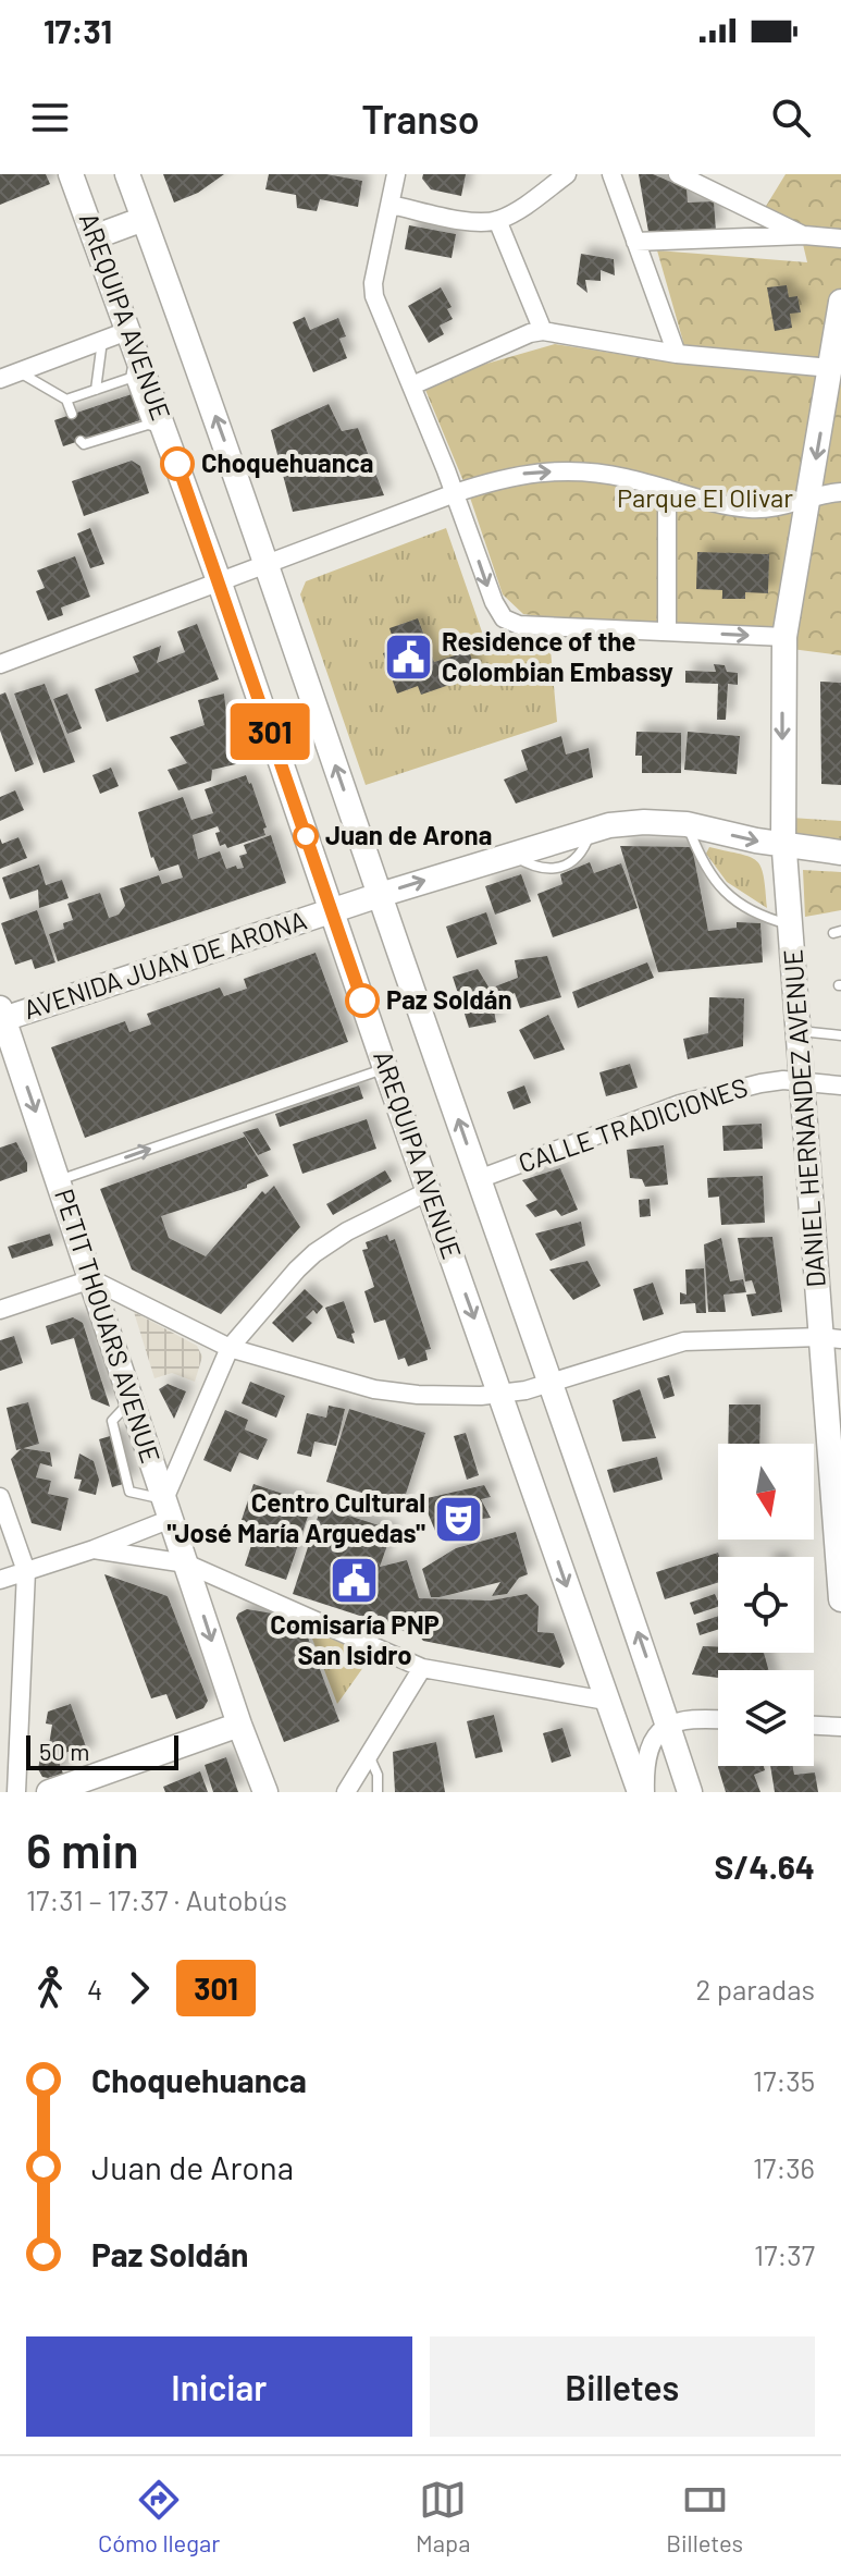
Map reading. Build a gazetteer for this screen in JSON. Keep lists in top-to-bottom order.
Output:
{
  "streets": {
    "main road": [
      "AREQUIPA AVENUE",
      "AVENIDA JUAN DE ARONA",
      "DANIEL HERNANDEZ AVENUE",
      "PETIT THOUARS AVENUE"
    ],
    "street": ["CALLE TRADICIONES"]
  },
  "crossings": [
    ["AREQUIPA AVENUE", "AVENIDA JUAN DE ARONA"],
    ["AREQUIPA AVENUE", "CALLE TRADICIONES"],
    ["AVENIDA JUAN DE ARONA", "DANIEL HERNANDEZ AVENUE"],
    ["AVENIDA JUAN DE ARONA", "PETIT THOUARS AVENUE"],
    ["DANIEL HERNANDEZ AVENUE", "CALLE TRADICIONES"]
  ],
  "one_way": ["AVENIDA JUAN DE ARONA", "PETIT THOUARS AVENUE"],
  "parks": ["Parque El Olivar"],
  "places": {
    "other": ["Choquehuanca", "Juan de Arona", "Paz Soldán"],
    "public building": ["Residence of the Colombian Embassy", "Comisaría PNP San Isidro"],
    "theatre": ["Centro Cultural \"José María Arguedas\""]
  },
  "lines": ["bus line 301"],
  "scale_bar": "50 m",
  "north": "bottom",
  "page": {
    "status": "17:31",
    "header": "Transo",
    "on_map": "301",
    "scale": "50 m",
    "heading": ["6 min", "17:31 – 17:37 · Autobús", "S/4.64"],
    "legs": ["4", "301", "2 paradas"],
    "list": [
      {
        "name": "Choquehuanca",
        "value": "17:35"
      },
      {
        "name": "Juan de Arona",
        "value": "17:36"
      },
      {
        "name": "Paz Soldán",
        "value": "17:37"
      }
    ],
    "buttons": ["Iniciar", "Billetes"],
    "tabs": ["Cómo llegar", "Mapa", "Billetes"]
  }
}
